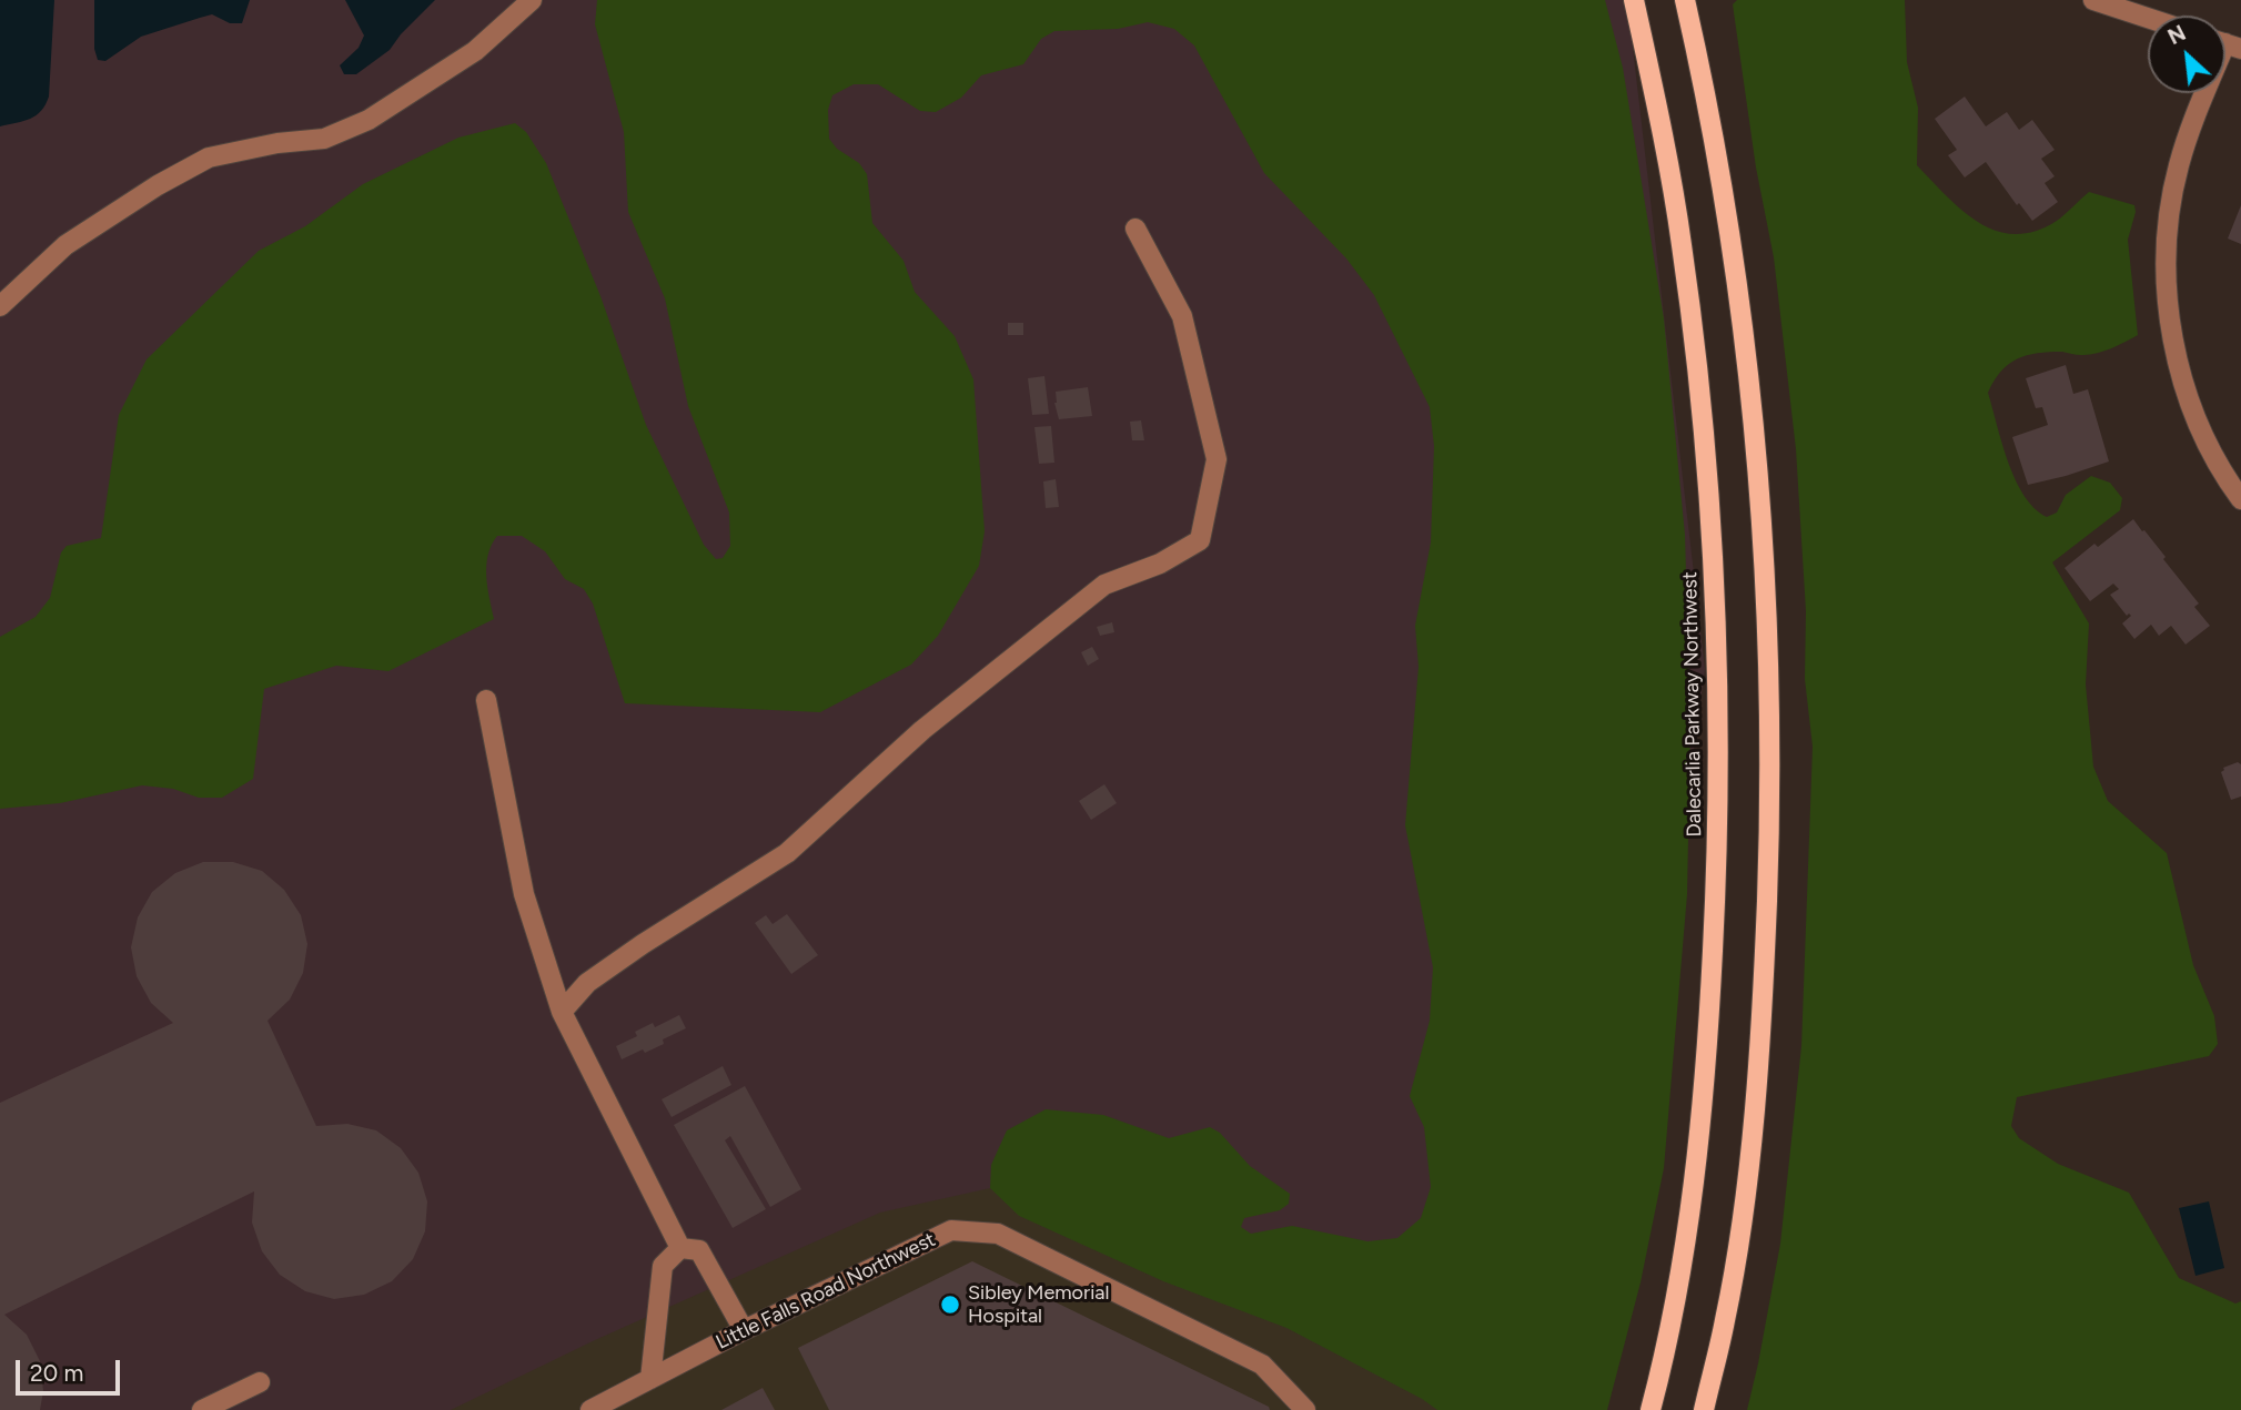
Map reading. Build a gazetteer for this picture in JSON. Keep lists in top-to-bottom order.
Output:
{
  "streets": {
    "main road": ["Dalecarlia Parkway Northwest"],
    "street": ["Little Falls Road Northwest"]
  },
  "places": ["Sibley Memorial Hospital"],
  "scale_bar": "20 m",
  "north": "top left"
}
